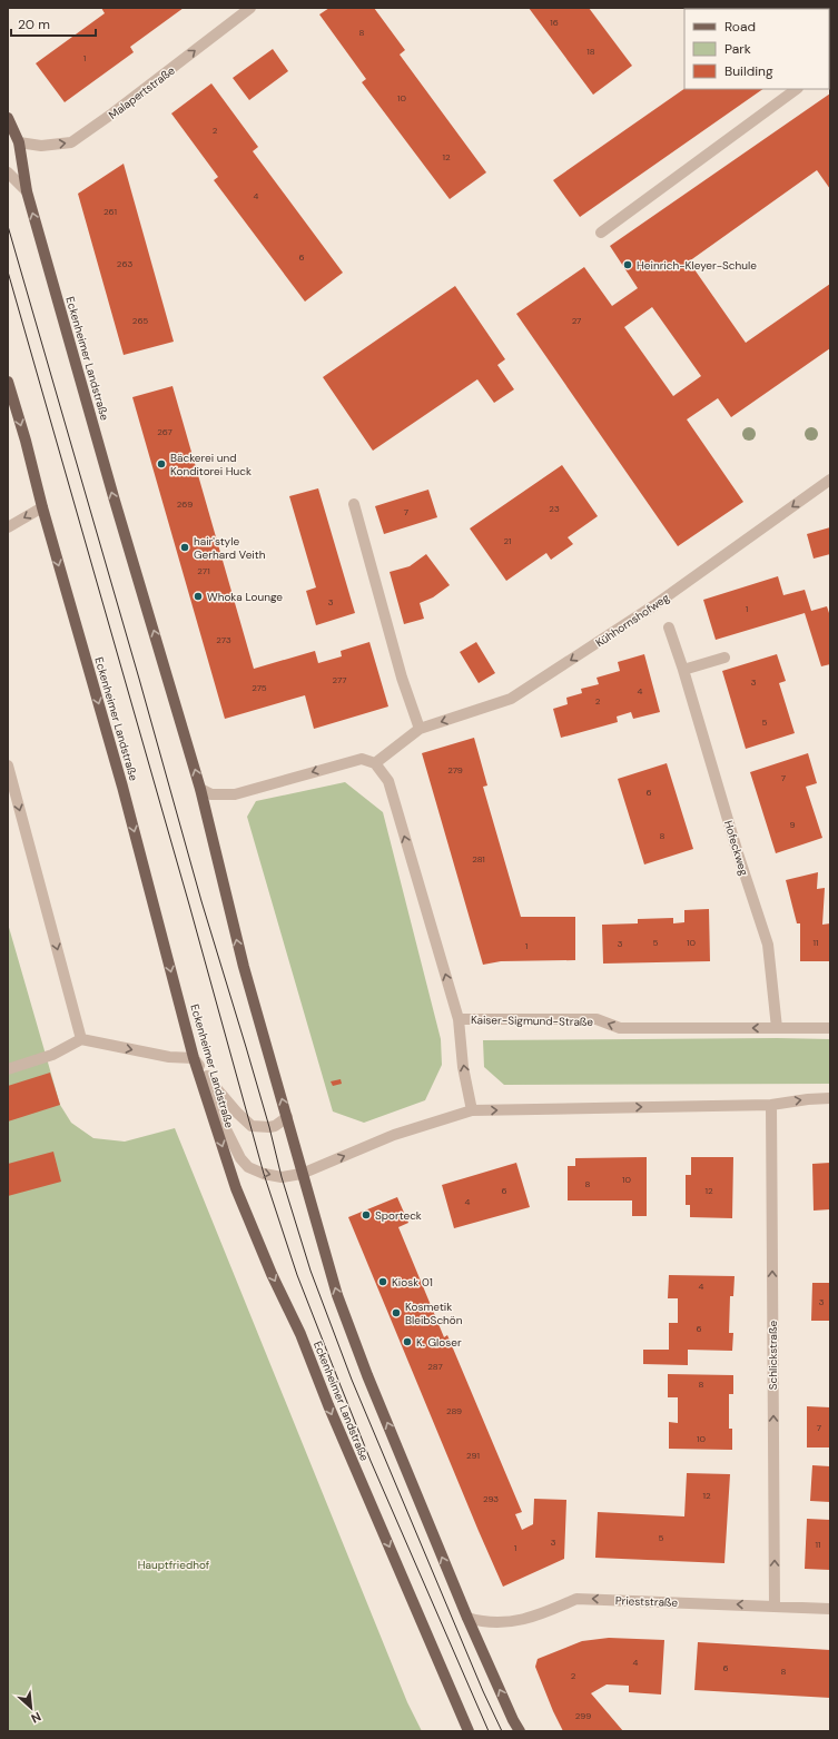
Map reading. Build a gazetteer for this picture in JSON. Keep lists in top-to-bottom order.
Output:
{
  "streets": {
    "main road": ["Eckenheimer Landstraße"],
    "street": [
      "Malapertstraße",
      "Kühhornshofweg",
      "Hofeckweg",
      "Kaiser-Sigmund-Straße",
      "Schlickstraße",
      "Prieststraße"
    ]
  },
  "crossings": [
    ["Malapertstraße", "Eckenheimer Landstraße"],
    ["Eckenheimer Landstraße", "Prieststraße"],
    ["Hofeckweg", "Kaiser-Sigmund-Straße"],
    ["Schlickstraße", "Prieststraße"]
  ],
  "one_way": [
    "Malapertstraße",
    "Kühhornshofweg",
    "Schlickstraße",
    "Prieststraße"
  ],
  "parks": ["Hauptfriedhof"],
  "places": [
    "Heinrich-Kleyer-Schule",
    "Bäckerei und Konditorei Huck",
    "hair'style Gerhard Veith",
    "Whoka Lounge",
    "Sporteck",
    "Kiosk 01",
    "Kosmetik BleibSchön",
    "K. Gloser"
  ],
  "house_numbers": [
    "16",
    "8",
    "18",
    "1",
    "10",
    "2",
    "12",
    "4",
    "261",
    "6",
    "263",
    "265",
    "27",
    "267",
    "269",
    "23",
    "7",
    "21",
    "271",
    "3",
    "1",
    "273",
    "277",
    "3",
    "275",
    "4",
    "2",
    "5",
    "279",
    "7",
    "6",
    "9",
    "8",
    "281",
    "5",
    "10",
    "11",
    "3",
    "1",
    "10",
    "8",
    "6",
    "12",
    "4",
    "4",
    "3",
    "6",
    "287",
    "8",
    "289",
    "7",
    "10",
    "291",
    "12",
    "293",
    "5",
    "3",
    "11",
    "1",
    "4",
    "6",
    "8",
    "2",
    "299"
  ],
  "legend": ["Road", "Park", "Building"],
  "scale_bar": "20 m",
  "north": "bottom right"
}
